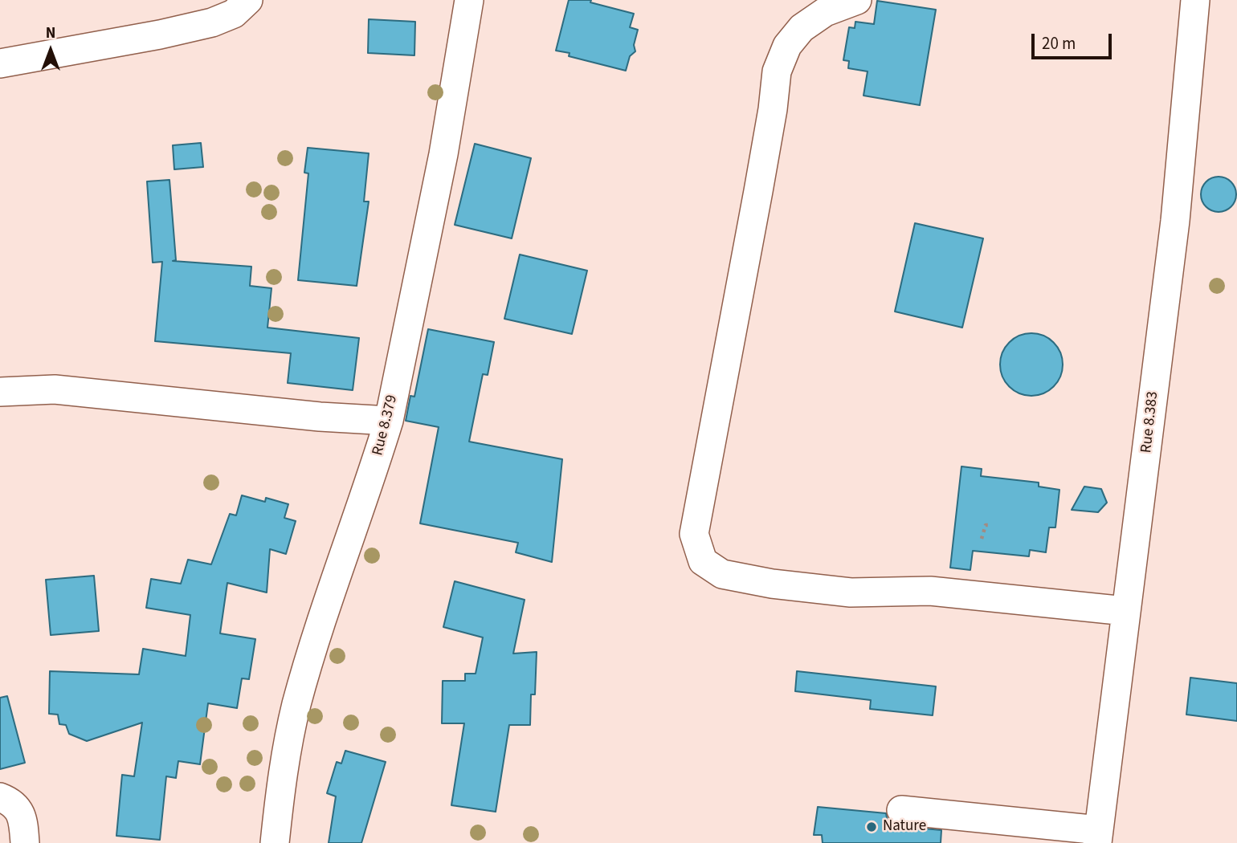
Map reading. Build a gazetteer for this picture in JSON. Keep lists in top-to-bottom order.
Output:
{
  "streets": {
    "street": ["Rue 8.383", "Rue 8.379"]
  },
  "places": ["Nature"],
  "scale_bar": "20 m",
  "north": "top"
}
